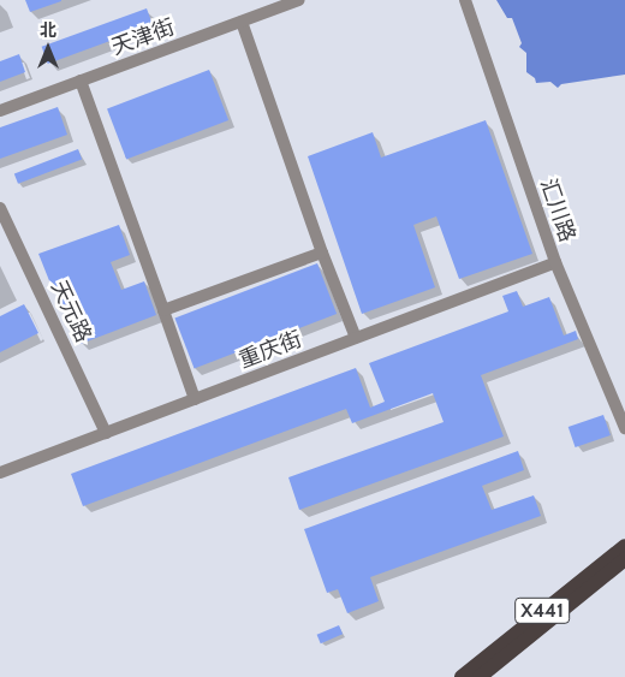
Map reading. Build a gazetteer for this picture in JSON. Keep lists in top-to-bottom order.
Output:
{
  "streets": {
    "main road": ["X441"],
    "street": [
      "天津街",
      "汇川路",
      "天元路",
      "重庆街"
    ]
  },
  "crossings": [
    ["汇川路", "重庆街"],
    ["天元路", "重庆街"]
  ],
  "north": "top"
}
